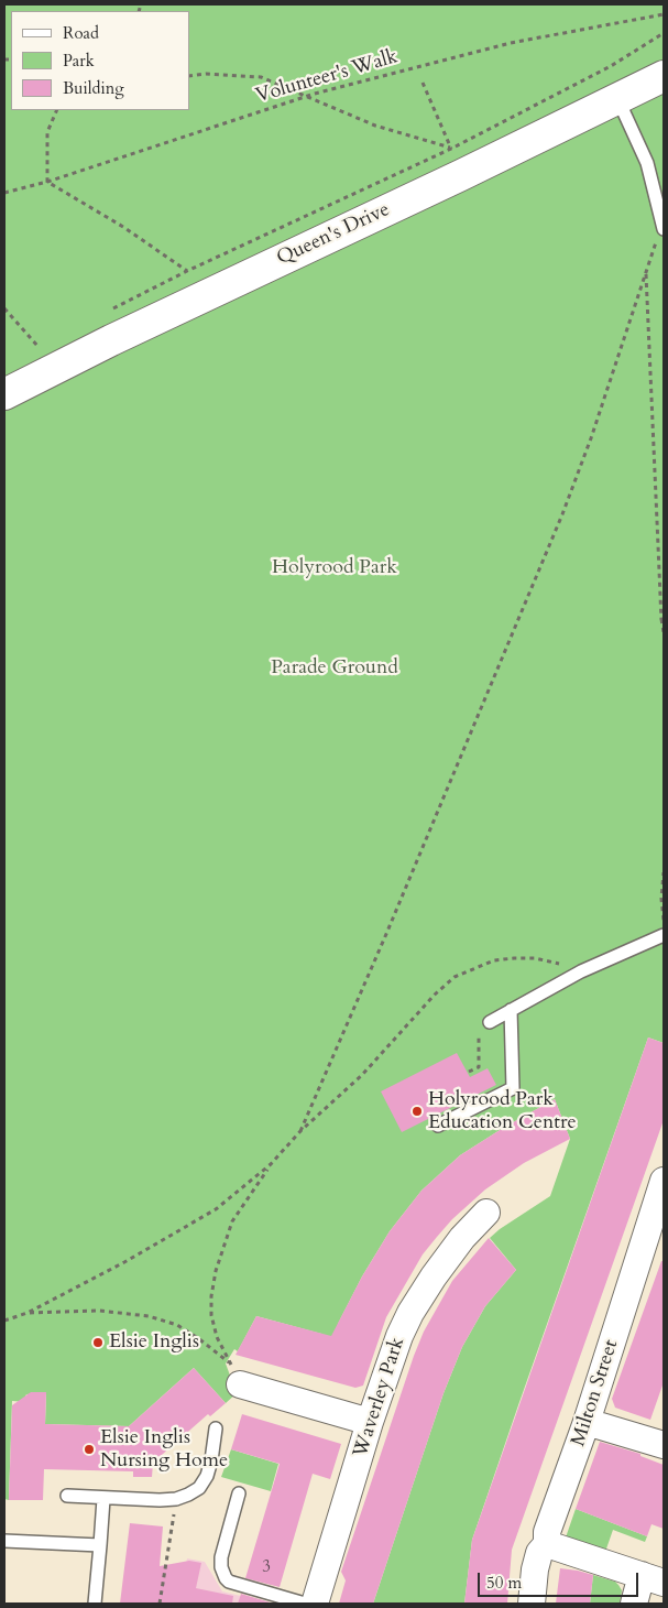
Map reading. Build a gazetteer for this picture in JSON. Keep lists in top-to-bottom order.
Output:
{
  "streets": {
    "street": ["Queen's Drive", "Milton Street", "Waverley Park"],
    "path": ["Volunteer's Walk"]
  },
  "parks": ["Holyrood Park", "Parade Ground"],
  "places": ["Holyrood Park Education Centre", "Elsie Inglis", "Elsie Inglis Nursing Home"],
  "house_numbers": ["3"],
  "legend": ["Road", "Park", "Building"],
  "scale_bar": "50 m"
}
